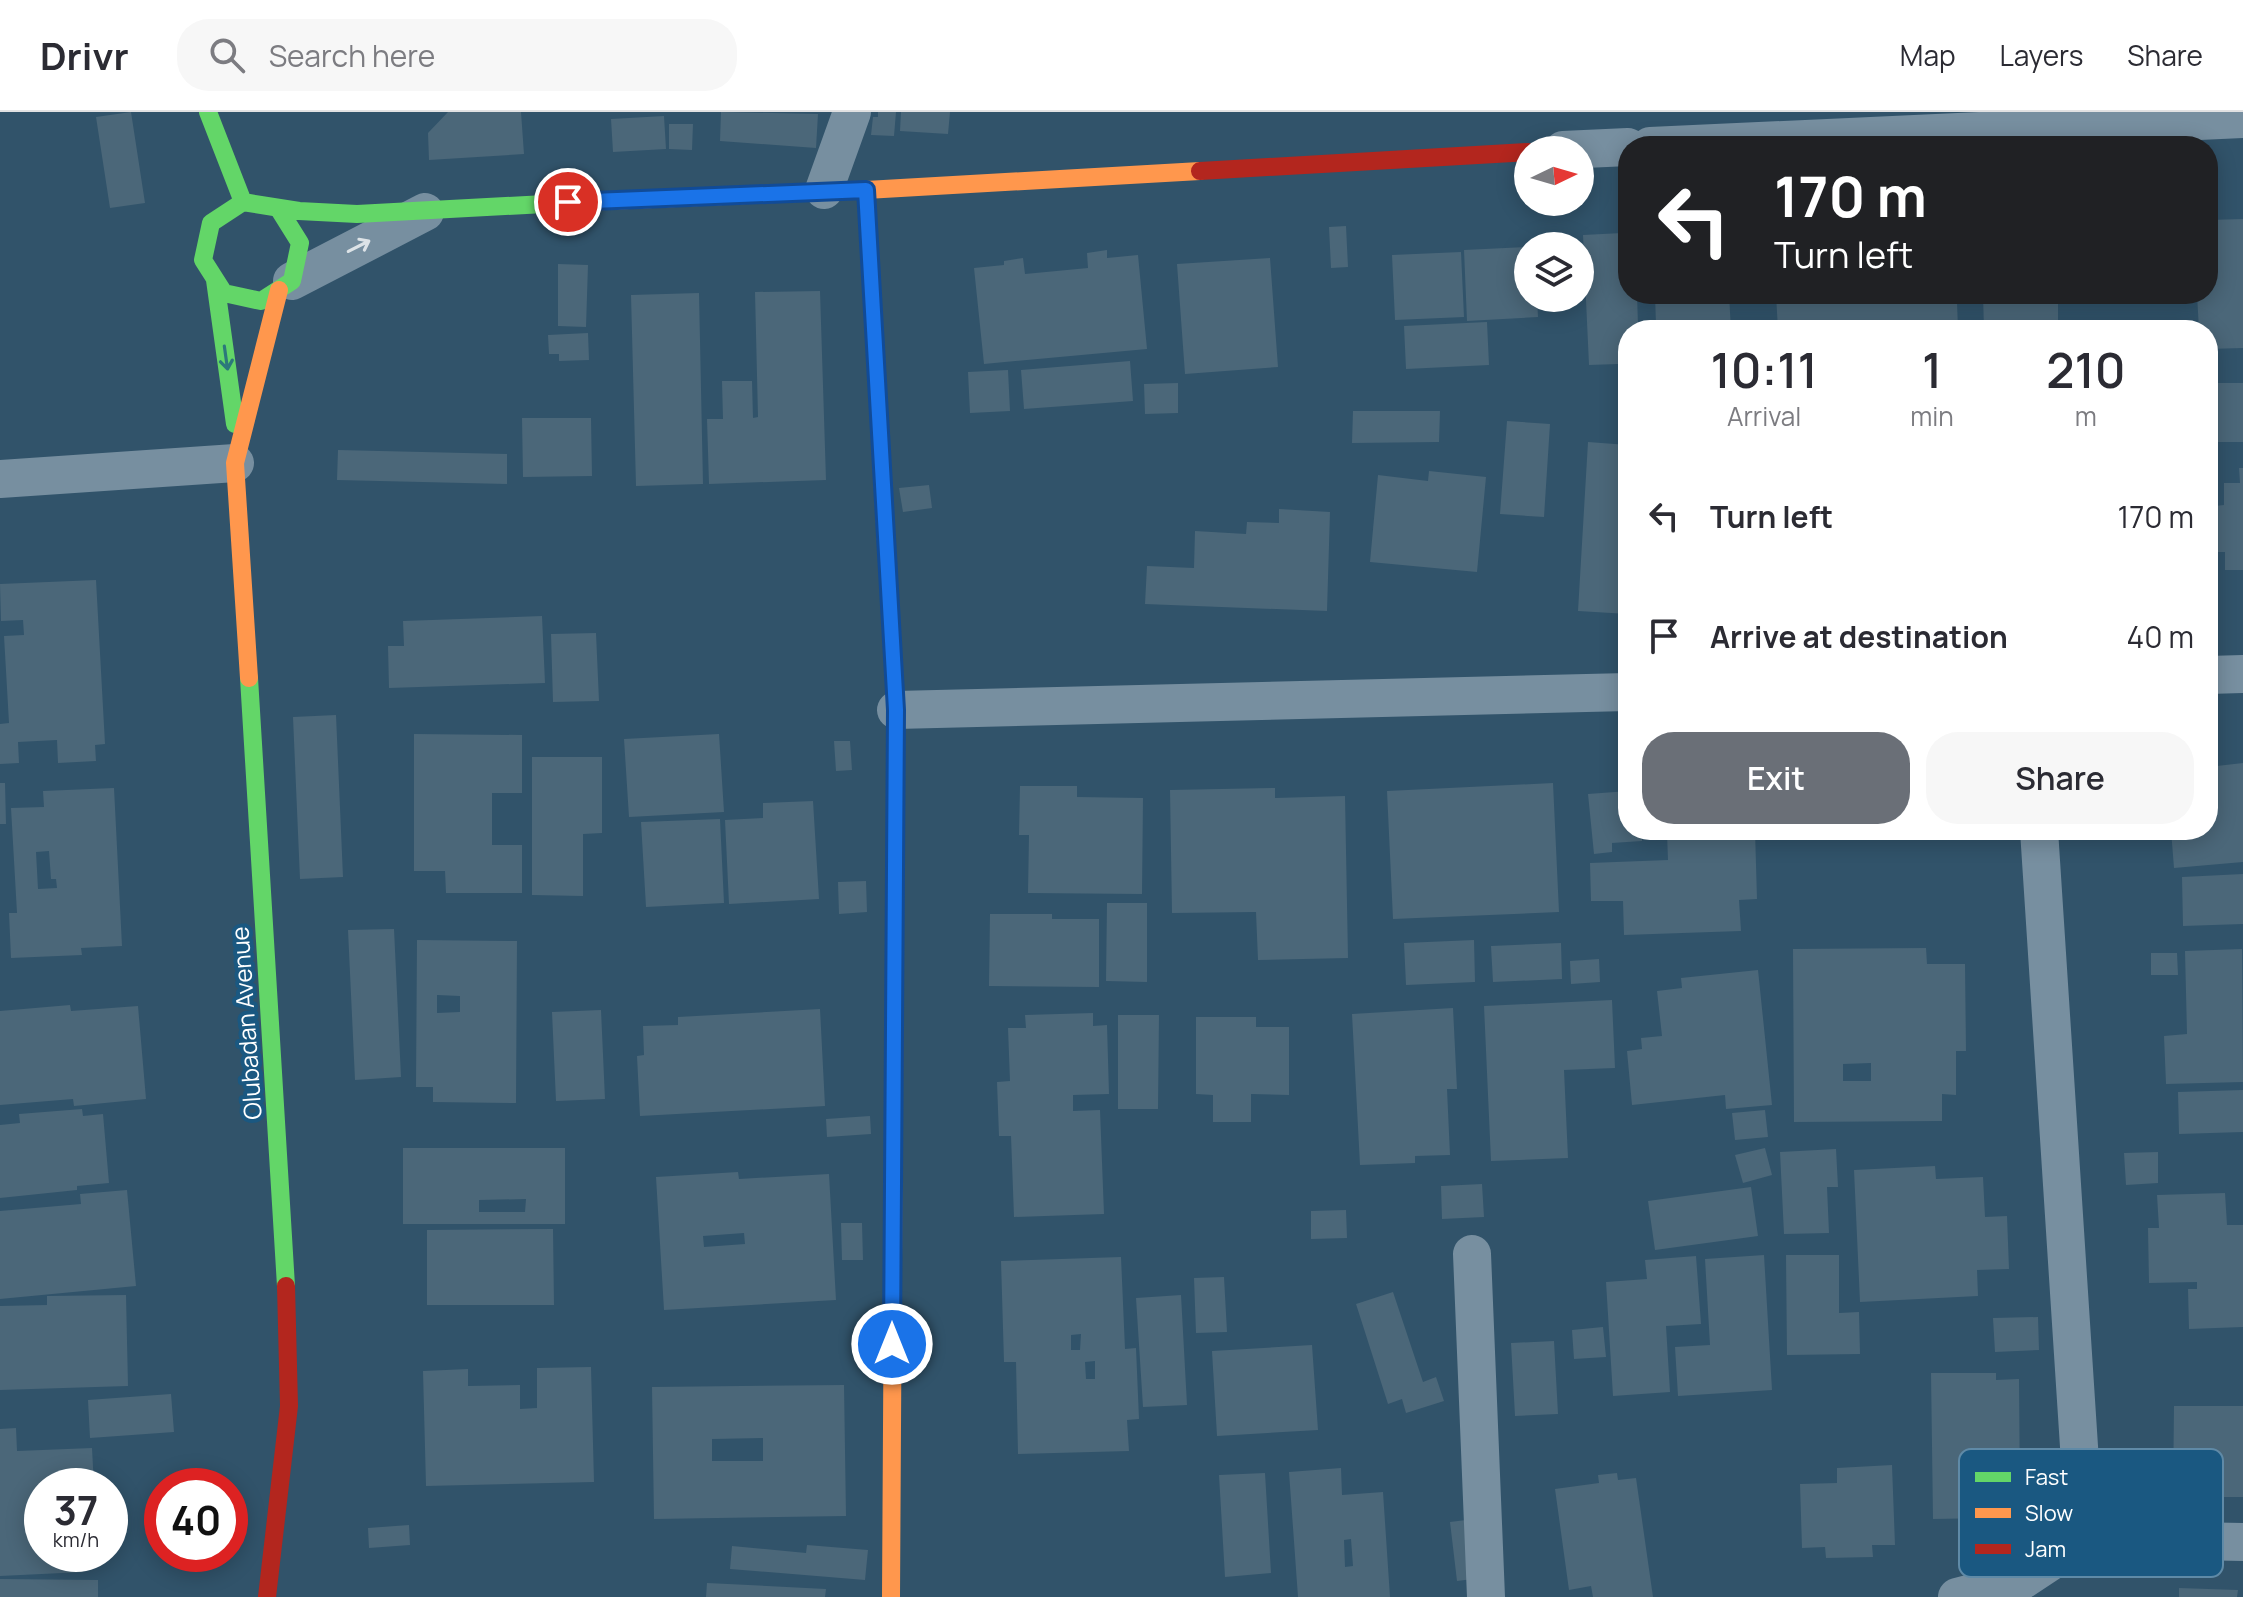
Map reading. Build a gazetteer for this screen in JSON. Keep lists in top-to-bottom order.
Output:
{
  "streets": {
    "street": ["Olubadan Avenue"]
  },
  "legend": ["Fast", "Slow", "Jam"],
  "north": "right",
  "page": {
    "header": "Drivr",
    "search": "Search here",
    "nav": ["Map", "Layers", "Share"],
    "turn": ["170 m", "Turn left"],
    "eta": [
      "10:11",
      "Arrival",
      "1",
      "min",
      "210",
      "m"
    ],
    "list": [
      {
        "name": "Turn left",
        "value": "170 m"
      },
      {
        "name": "Arrive at destination",
        "value": "40 m"
      }
    ],
    "buttons": ["Exit", "Share"],
    "speed": "37 km/h",
    "limit": "40"
  }
}
